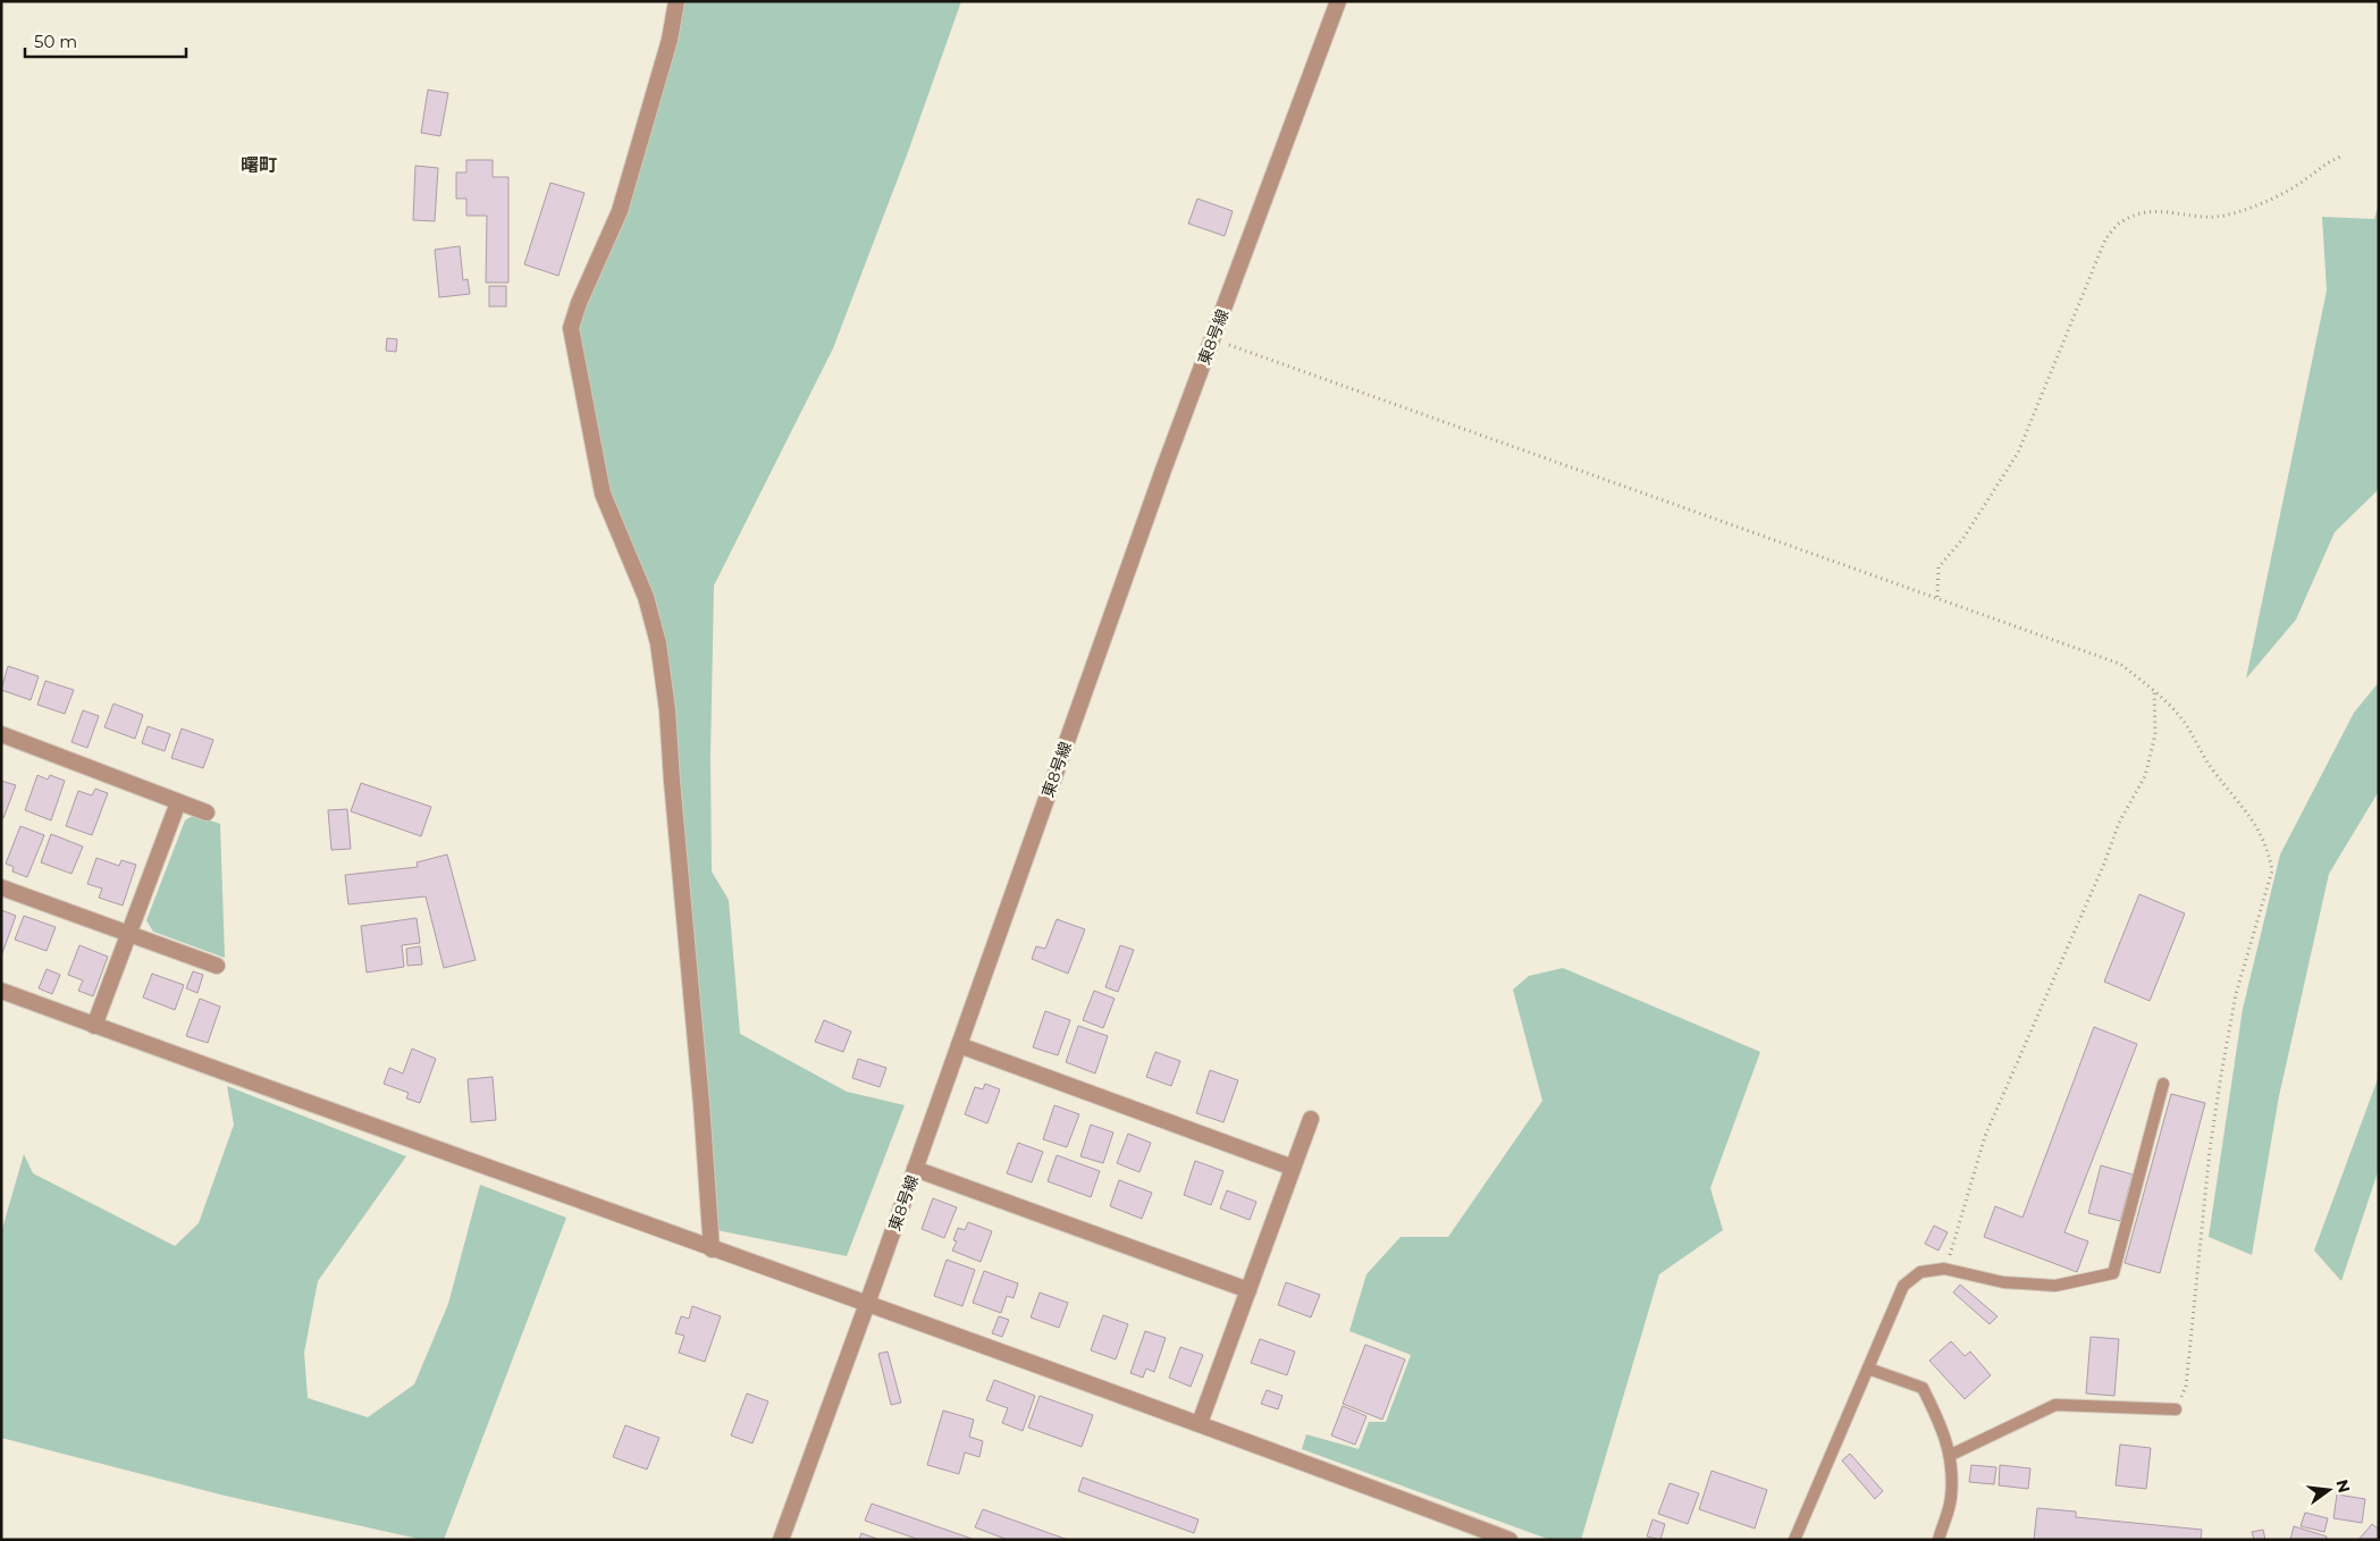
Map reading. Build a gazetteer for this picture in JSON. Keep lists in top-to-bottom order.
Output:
{
  "streets": {
    "street": ["東8号線"]
  },
  "districts": ["曙町"],
  "scale_bar": "50 m",
  "north": "right"
}
